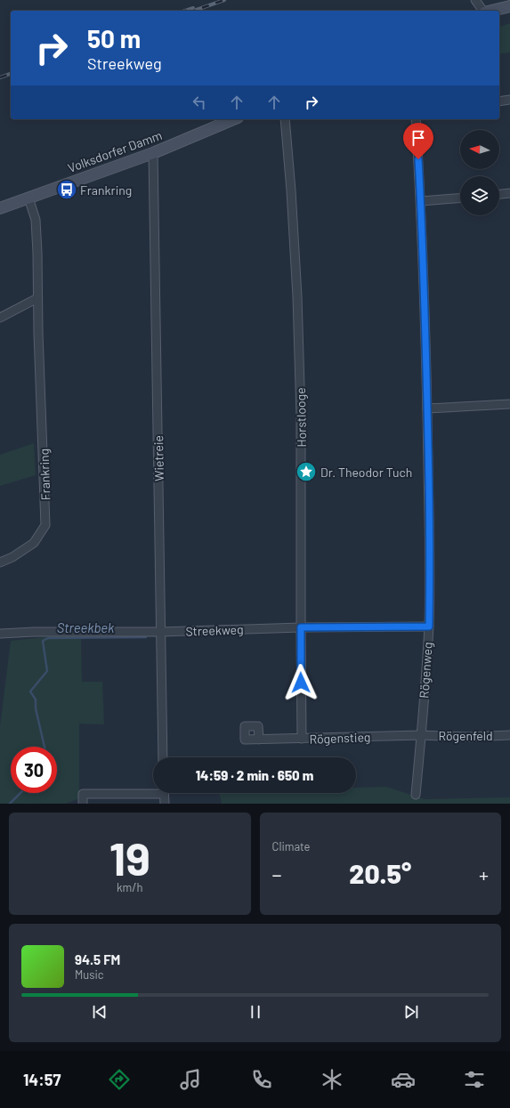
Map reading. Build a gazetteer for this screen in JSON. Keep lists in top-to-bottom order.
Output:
{
  "streets": {
    "main road": ["Volksdorfer Damm"],
    "street": [
      "Horstlooge",
      "Wietreie",
      "Frankring",
      "Streekweg",
      "Rögenweg",
      "Rögenfeld",
      "Rögenstieg"
    ]
  },
  "crossings": [
    ["Volksdorfer Damm", "Wietreie"],
    ["Volksdorfer Damm", "Frankring"],
    ["Horstlooge", "Streekweg"],
    ["Horstlooge", "Rögenstieg"],
    ["Wietreie", "Streekweg"],
    ["Streekweg", "Rögenweg"],
    ["Rögenweg", "Rögenfeld"],
    ["Rögenweg", "Rögenstieg"],
    ["Rögenfeld", "Rögenstieg"]
  ],
  "water": ["Streekbek"],
  "places": {
    "bus stop": ["Frankring"],
    "place": ["Dr. Theodor Tuch"]
  },
  "north": "left",
  "page": {
    "turn": ["50 m", "Streekweg"],
    "limit": "30",
    "trip": "14:59 · 2 min · 650 m",
    "tile": [
      ["19", "km/h"],
      "Climate"
    ],
    "heat": ["−", "20.5°", "+"],
    "song": ["94.5 FM", "Music"],
    "tabs": "14:57"
  }
}
